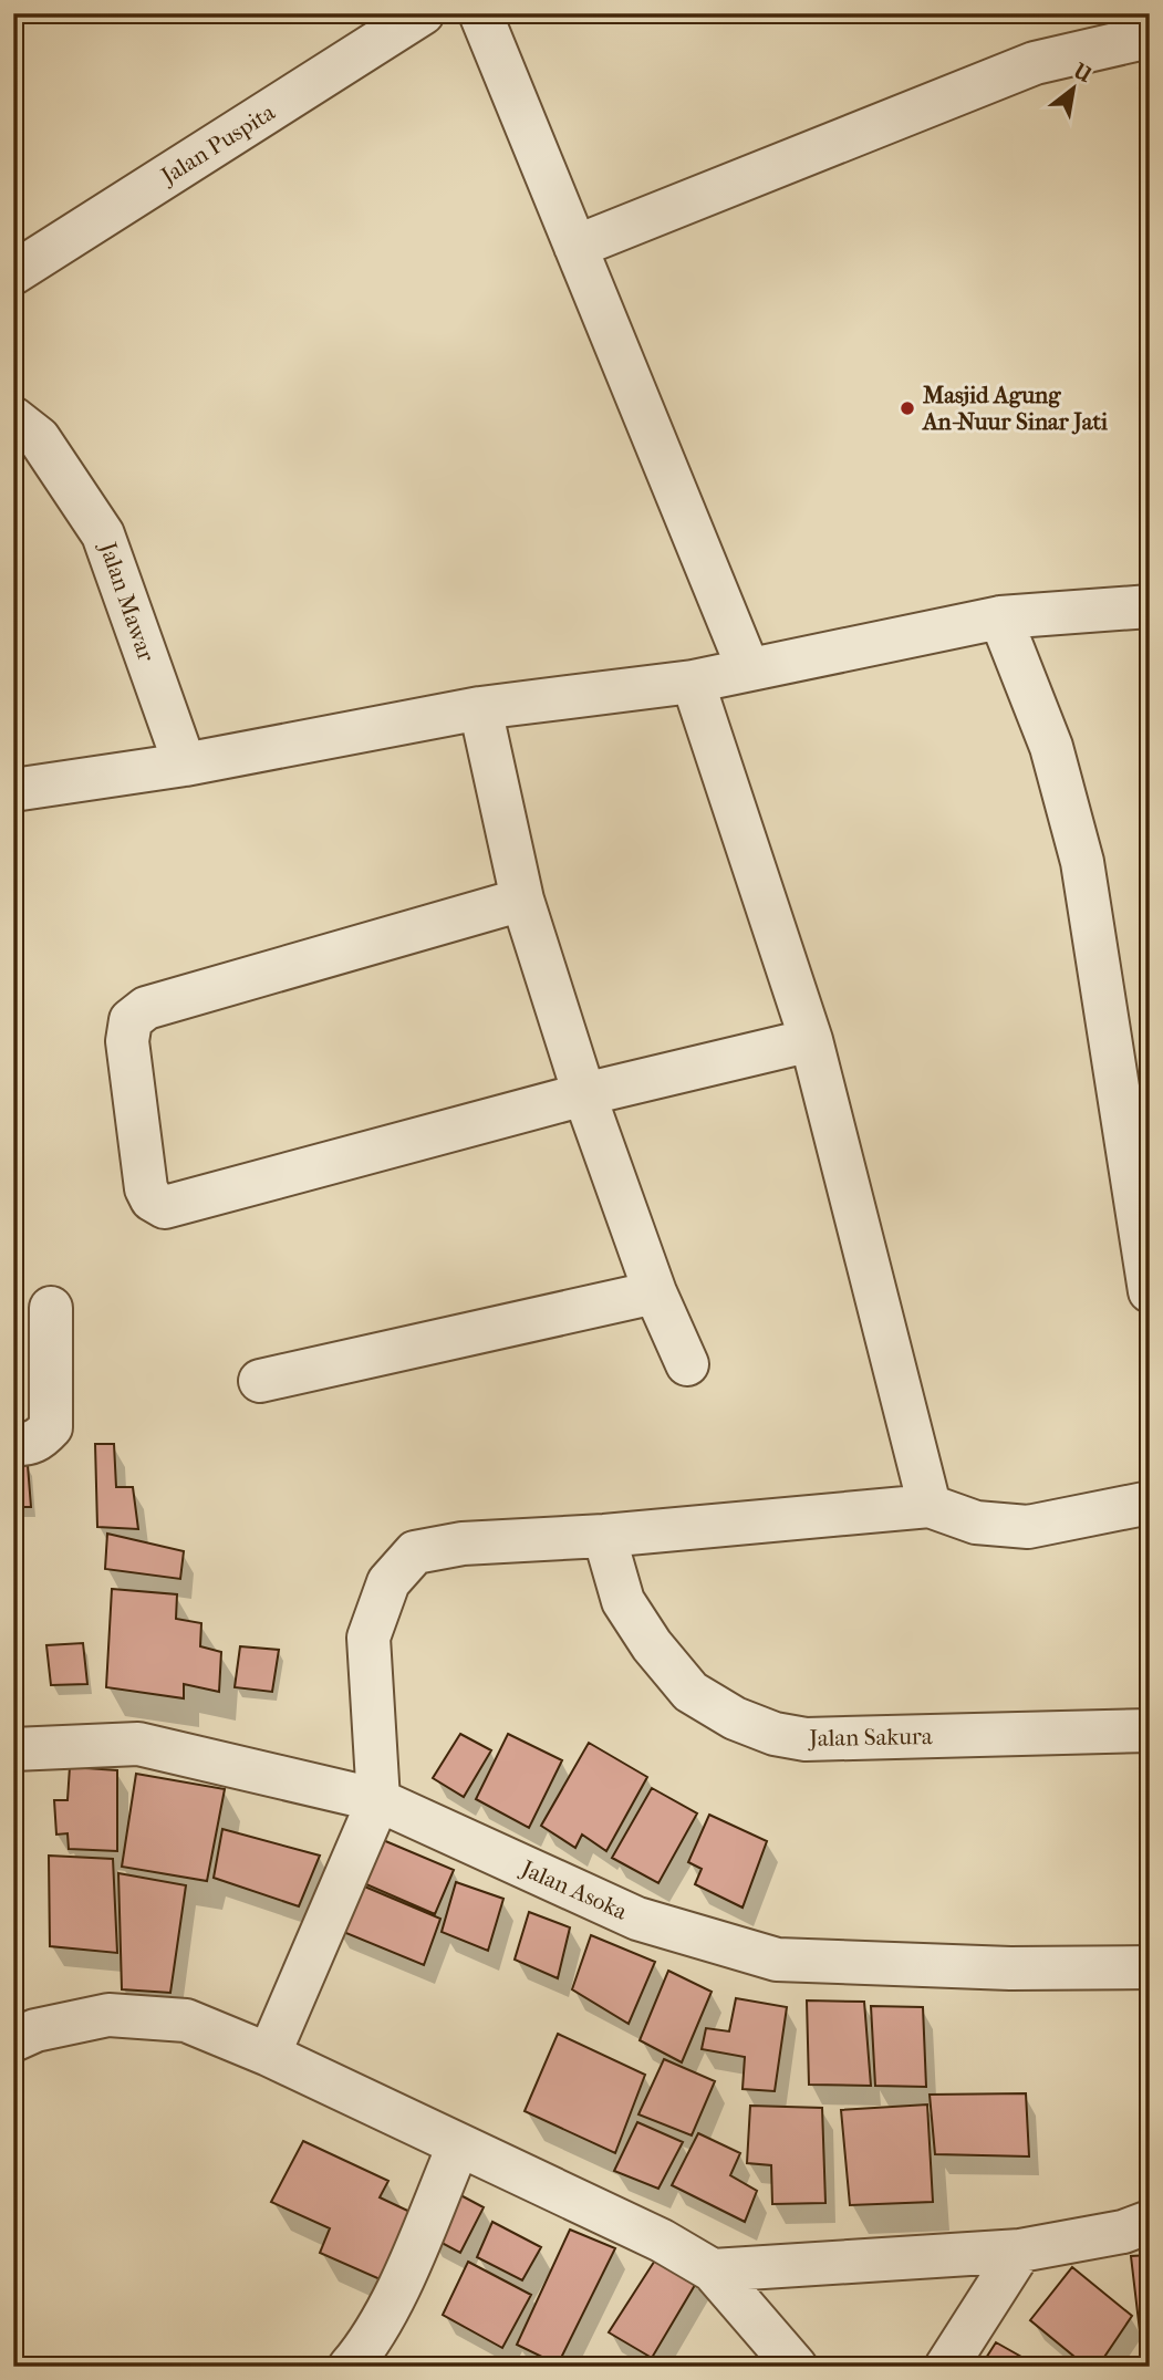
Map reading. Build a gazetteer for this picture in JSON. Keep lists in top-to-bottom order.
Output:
{
  "streets": {
    "street": [
      "Jalan Puspita",
      "Jalan Mawar",
      "Jalan Sakura",
      "Jalan Asoka"
    ]
  },
  "places": ["Masjid Agung An-Nuur Sinar Jati"],
  "north": "top right"
}
